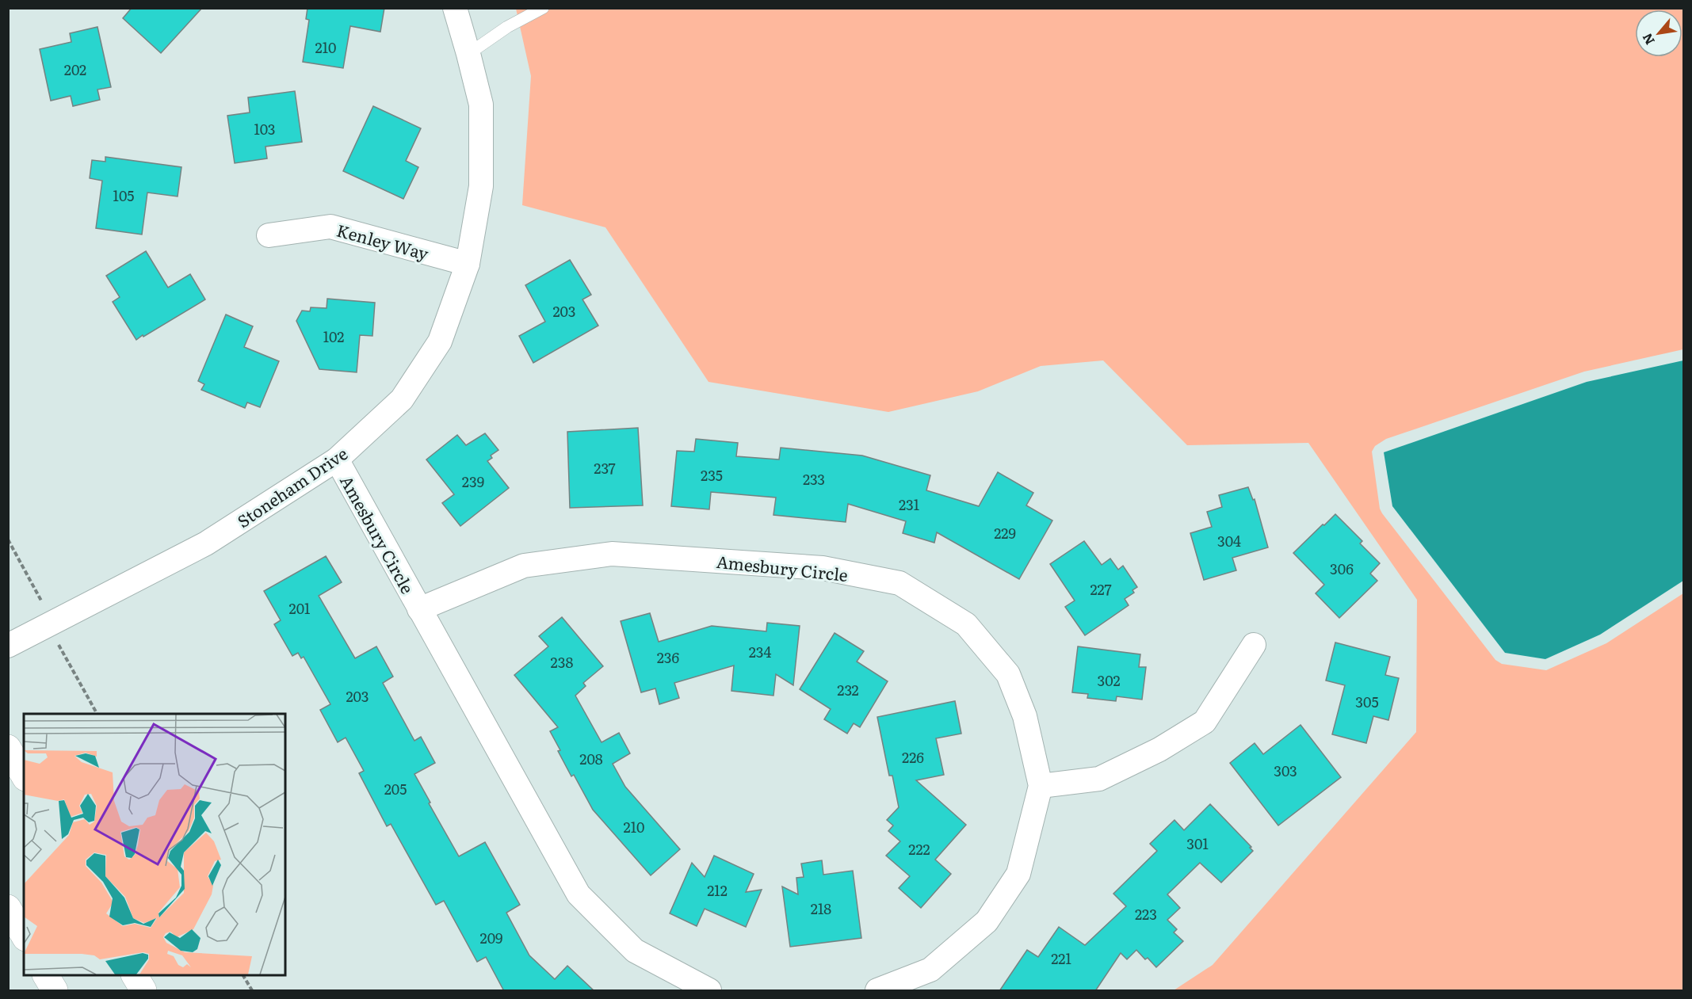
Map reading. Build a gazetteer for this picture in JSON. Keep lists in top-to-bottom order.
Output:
{
  "streets": {
    "street": ["Kenley Way", "Stoneham Drive", "Amesbury Circle"]
  },
  "crossings": [
    ["Kenley Way", "Stoneham Drive"],
    ["Stoneham Drive", "Amesbury Circle"]
  ],
  "house_numbers": [
    "210",
    "202",
    "103",
    "105",
    "203",
    "102",
    "237",
    "235",
    "233",
    "239",
    "231",
    "229",
    "304",
    "306",
    "227",
    "201",
    "234",
    "236",
    "238",
    "302",
    "232",
    "203",
    "305",
    "226",
    "208",
    "303",
    "205",
    "210",
    "301",
    "222",
    "212",
    "218",
    "223",
    "209",
    "221"
  ],
  "north": "bottom left"
}
